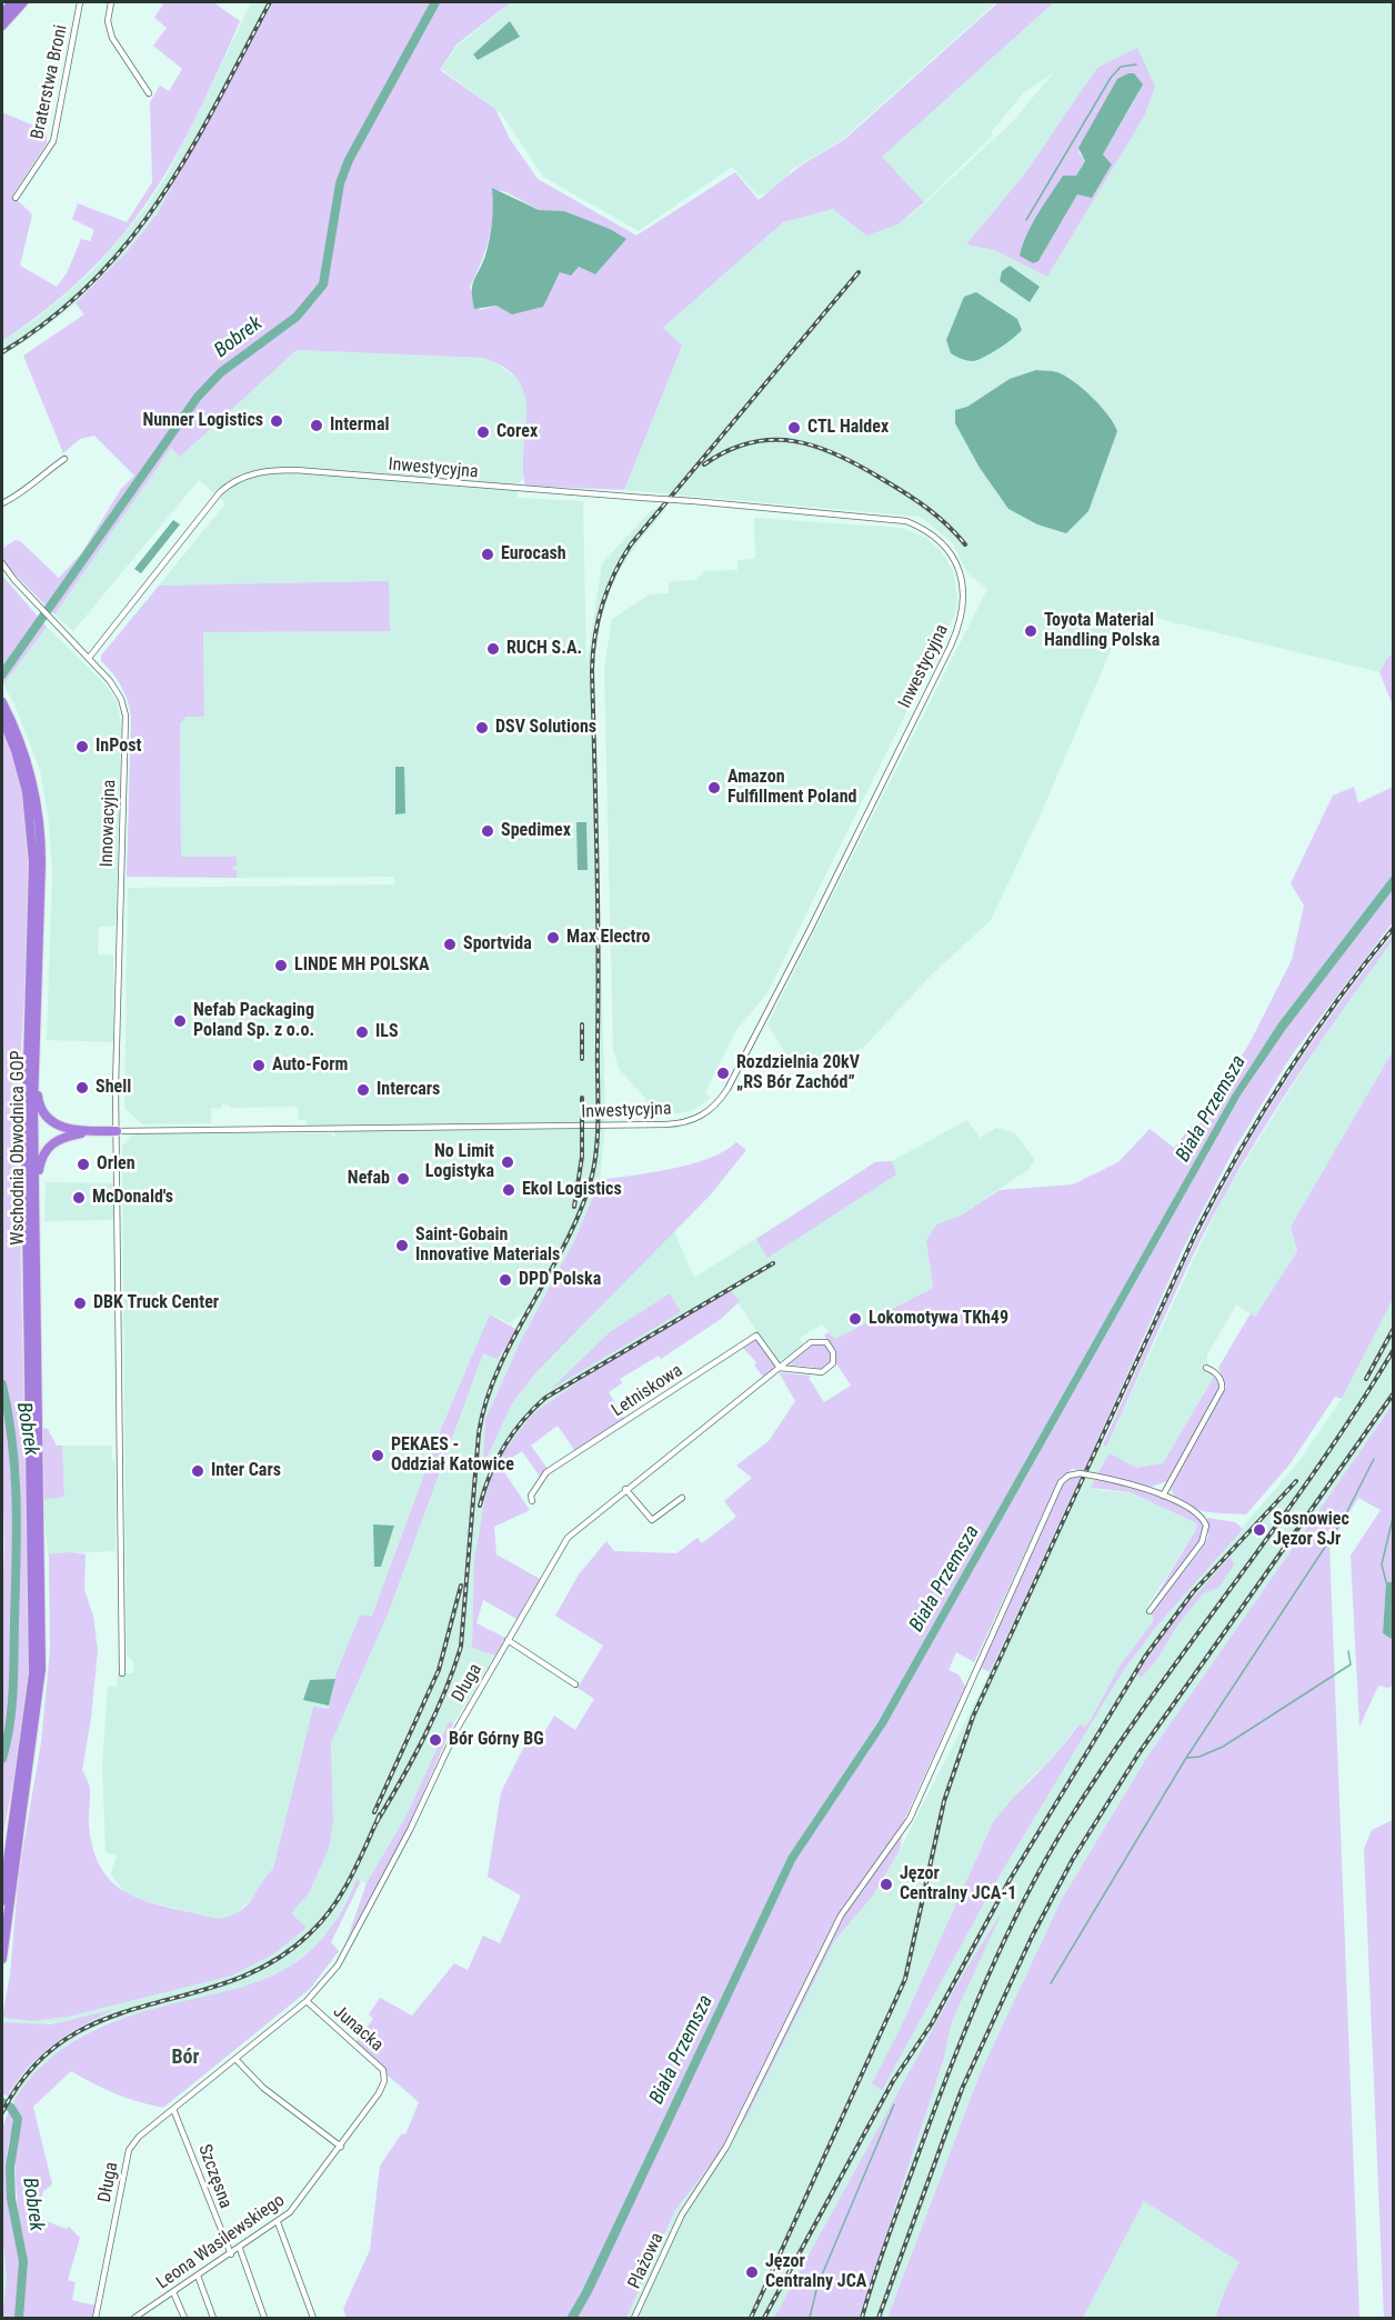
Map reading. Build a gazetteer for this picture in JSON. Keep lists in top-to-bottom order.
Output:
{
  "streets": {
    "highway": ["Wschodnia Obwodnica GOP"],
    "street": [
      "Braterstwa Broni",
      "Inwestycyjna",
      "Innowacyjna",
      "Letniskowa",
      "Długa",
      "Junacka",
      "Szczęsna",
      "Leona Wasilewskiego",
      "Plażowa"
    ]
  },
  "crossings": [
    ["Inwestycyjna", "Innowacyjna"],
    ["Letniskowa", "Długa"],
    ["Długa", "Junacka"],
    ["Długa", "Szczęsna"],
    ["Junacka", "Leona Wasilewskiego"],
    ["Szczęsna", "Leona Wasilewskiego"]
  ],
  "districts": ["Bór"],
  "water": ["Bobrek", "Biała Przemsza"],
  "places": [
    "Nunner Logistics",
    "Intermal",
    "CTL Haldex",
    "Corex",
    "Eurocash",
    "Toyota Material Handling Polska",
    "RUCH S.A.",
    "DSV Solutions",
    "InPost",
    "Amazon Fulfillment Poland",
    "Spedimex",
    "Max Electro",
    "Sportvida",
    "LINDE MH POLSKA",
    "Nefab Packaging Poland Sp. z o.o.",
    "ILS",
    "Auto-Form",
    "Rozdzielnia 20kV „RS Bór Zachód”",
    "Shell",
    "Intercars",
    "No Limit Logistyka",
    "Orlen",
    "Nefab",
    "Ekol Logistics",
    "McDonald's",
    "Saint-Gobain Innovative Materials",
    "DPD Polska",
    "DBK Truck Center",
    "Lokomotywa TKh49",
    "PEKAES - Oddział Katowice",
    "Inter Cars",
    "Sosnowiec Jęzor SJr",
    "Bór Górny BG",
    "Jęzor Centralny JCA-1",
    "Jęzor Centralny JCA"
  ]
}
